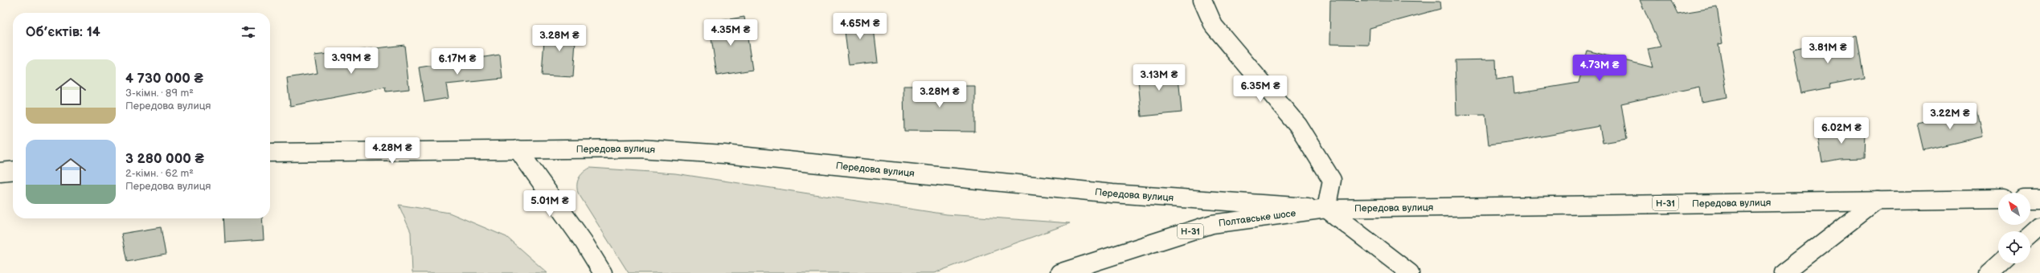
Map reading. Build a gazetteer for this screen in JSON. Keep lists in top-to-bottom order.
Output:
{
  "streets": {
    "street": ["Передова вулиця", "Н-31", "Полтавське шосе"]
  },
  "crossings": [
    ["Передова вулиця", "Полтавське шосе"]
  ],
  "north": "top left",
  "page": {
    "price": [
      "4.65M ₴",
      "4.35M ₴",
      "3.28M ₴",
      "3.81M ₴",
      "3.99M ₴",
      "6.17M ₴",
      "4.73M ₴",
      "3.13M ₴",
      "6.35M ₴",
      "3.28M ₴",
      "3.22M ₴",
      "6.02M ₴",
      "4.28M ₴",
      "5.01M ₴"
    ],
    "heading": "Об’єктів: 14",
    "list": [
      {
        "name": "4 730 000 ₴",
        "note": "3-кімн. · 89 m² · Передова вулиця"
      },
      {
        "name": "3 280 000 ₴",
        "note": "2-кімн. · 62 m² · Передова вулиця"
      }
    ]
  }
}
